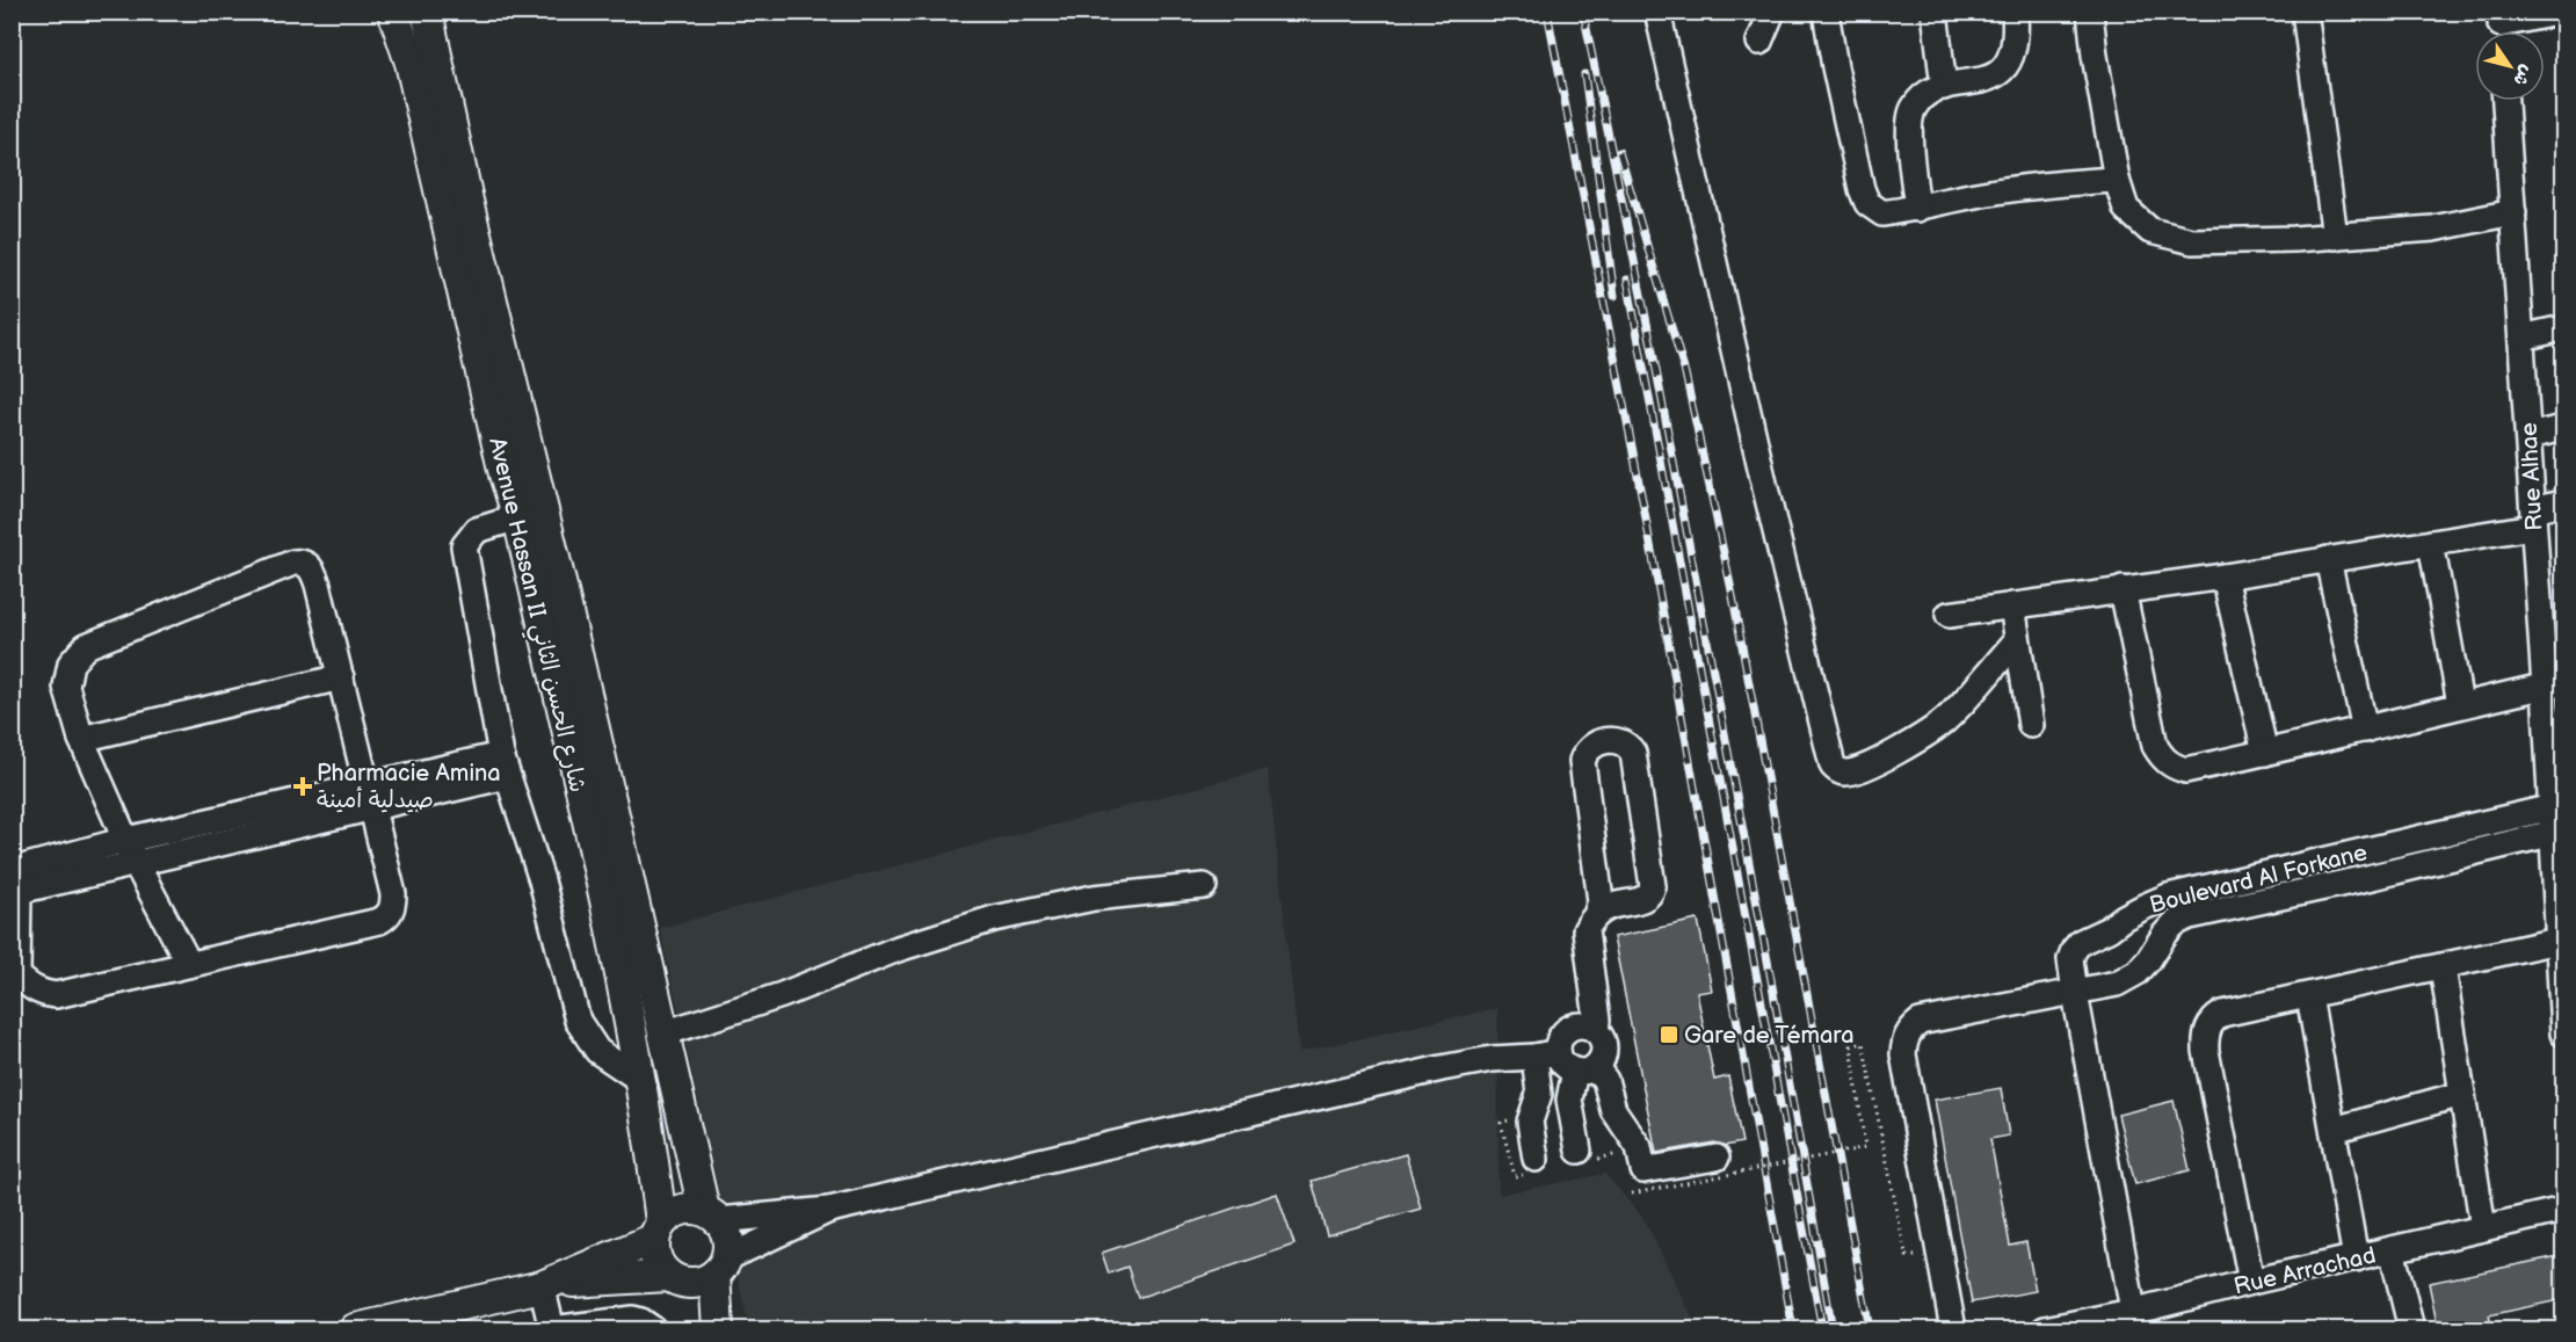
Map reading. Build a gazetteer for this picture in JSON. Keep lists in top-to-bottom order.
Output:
{
  "streets": {
    "main road": ["Avenue Hassan II شارع الحسن الثاني"],
    "street": ["Rue Alhae", "Boulevard Al Forkane", "Rue Arrachad"]
  },
  "crossings": [
    ["Rue Alhae", "Boulevard Al Forkane"]
  ],
  "places": {
    "health": ["Pharmacie Amina صيدلية أمينة"],
    "transit": ["Gare de Témara"]
  },
  "north": "bottom right"
}
